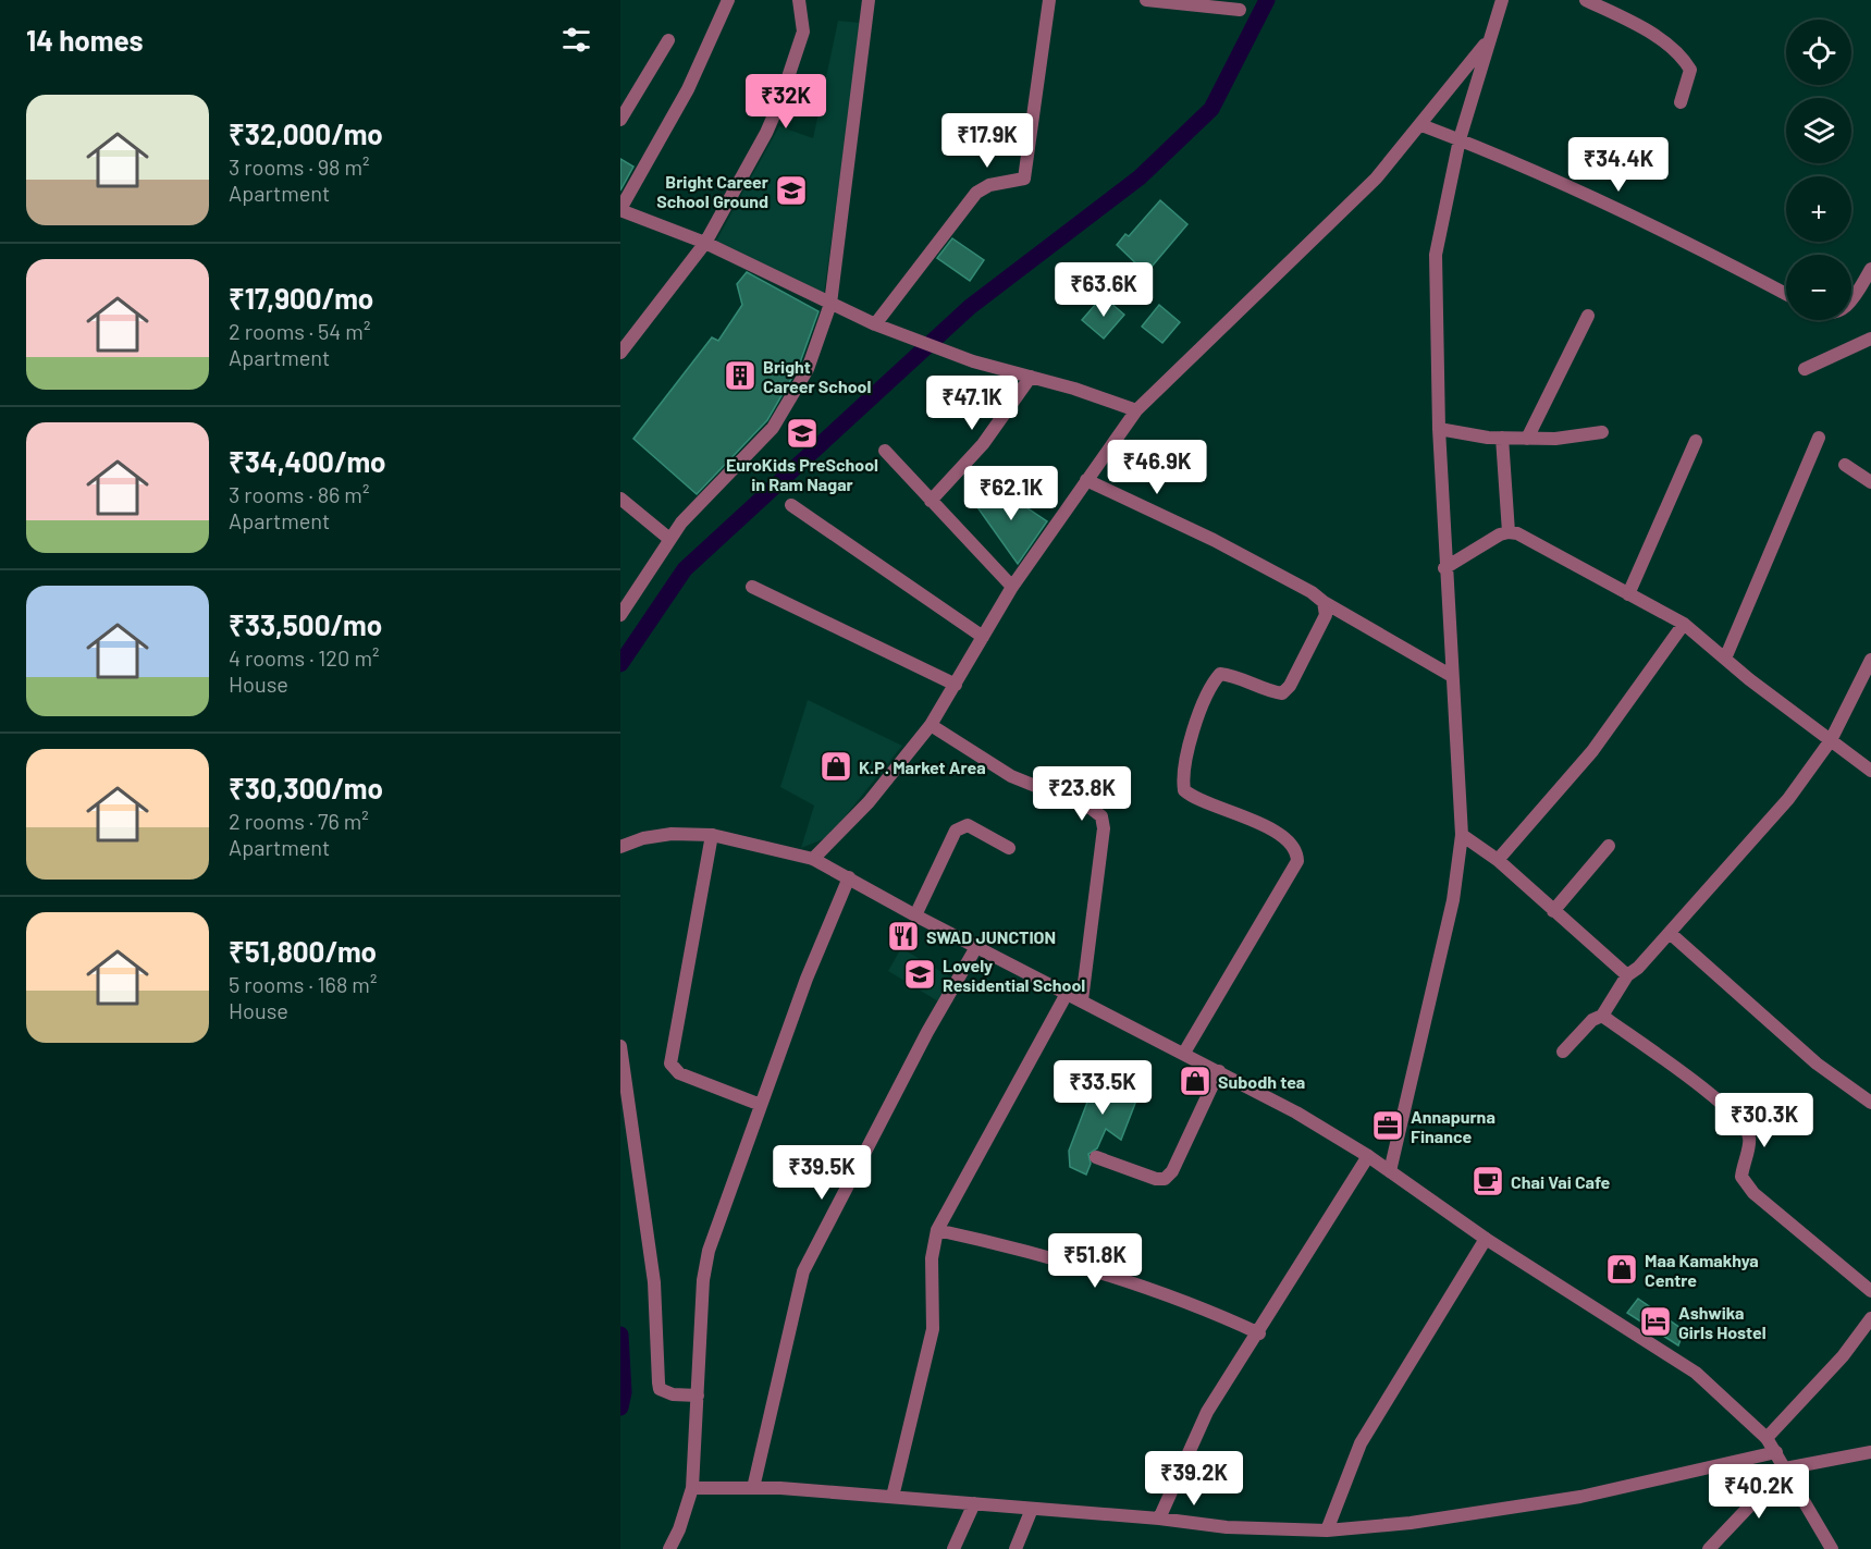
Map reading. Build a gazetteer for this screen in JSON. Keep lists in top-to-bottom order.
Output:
{
  "places": {
    "school or university": ["Bright Career School Ground", "EuroKids PreSchool in Ram Nagar", "Lovely Residential School"],
    "building": ["Bright Career School"],
    "shop": ["K.P. Market Area", "Subodh tea", "Maa Kamakhya Centre"],
    "restaurant": ["SWAD JUNCTION"],
    "office": ["Annapurna Finance"],
    "cafe": ["Chai Vai Cafe"],
    "hotel": ["Ashwika Girls Hostel"]
  },
  "page": {
    "heading": "14 homes",
    "map_buttons": ["+", "−"],
    "price": [
      "₹32K",
      "₹17.9K",
      "₹34.4K",
      "₹63.6K",
      "₹47.1K",
      "₹46.9K",
      "₹62.1K",
      "₹23.8K",
      "₹33.5K",
      "₹30.3K",
      "₹39.5K",
      "₹51.8K",
      "₹39.2K",
      "₹40.2K"
    ],
    "list": [
      {
        "name": "₹32,000/mo",
        "note": "3 rooms · 98 m² · Apartment"
      },
      {
        "name": "₹17,900/mo",
        "note": "2 rooms · 54 m² · Apartment"
      },
      {
        "name": "₹34,400/mo",
        "note": "3 rooms · 86 m² · Apartment"
      },
      {
        "name": "₹33,500/mo",
        "note": "4 rooms · 120 m² · House"
      },
      {
        "name": "₹30,300/mo",
        "note": "2 rooms · 76 m² · Apartment"
      },
      {
        "name": "₹51,800/mo",
        "note": "5 rooms · 168 m² · House"
      }
    ]
  }
}
